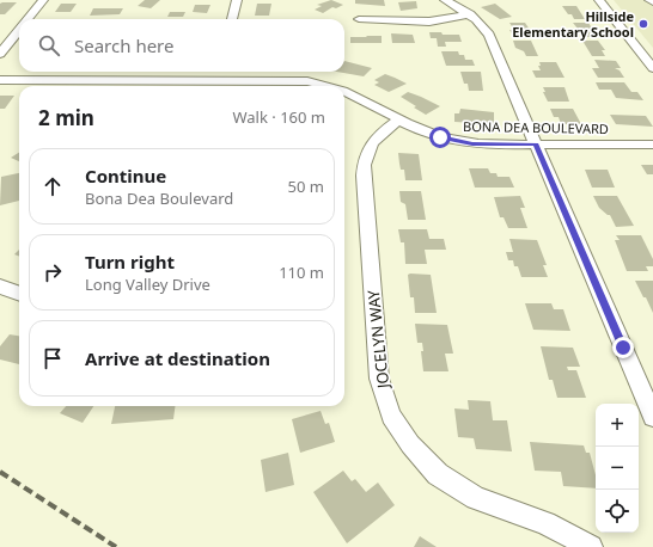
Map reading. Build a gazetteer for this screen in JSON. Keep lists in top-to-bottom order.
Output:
{
  "streets": {
    "street": ["BONA DEA BOULEVARD", "JOCELYN WAY"]
  },
  "crossings": [
    ["BONA DEA BOULEVARD", "JOCELYN WAY"]
  ],
  "places": ["Hillside Elementary School"],
  "page": {
    "search": "Search here",
    "heading": ["2 min", "Walk · 160 m"],
    "list": [
      ["Continue", "Bona Dea Boulevard", "50 m"],
      ["Turn right", "Long Valley Drive", "110 m"],
      "Arrive at destination"
    ],
    "map_buttons": ["+", "−"]
  }
}
